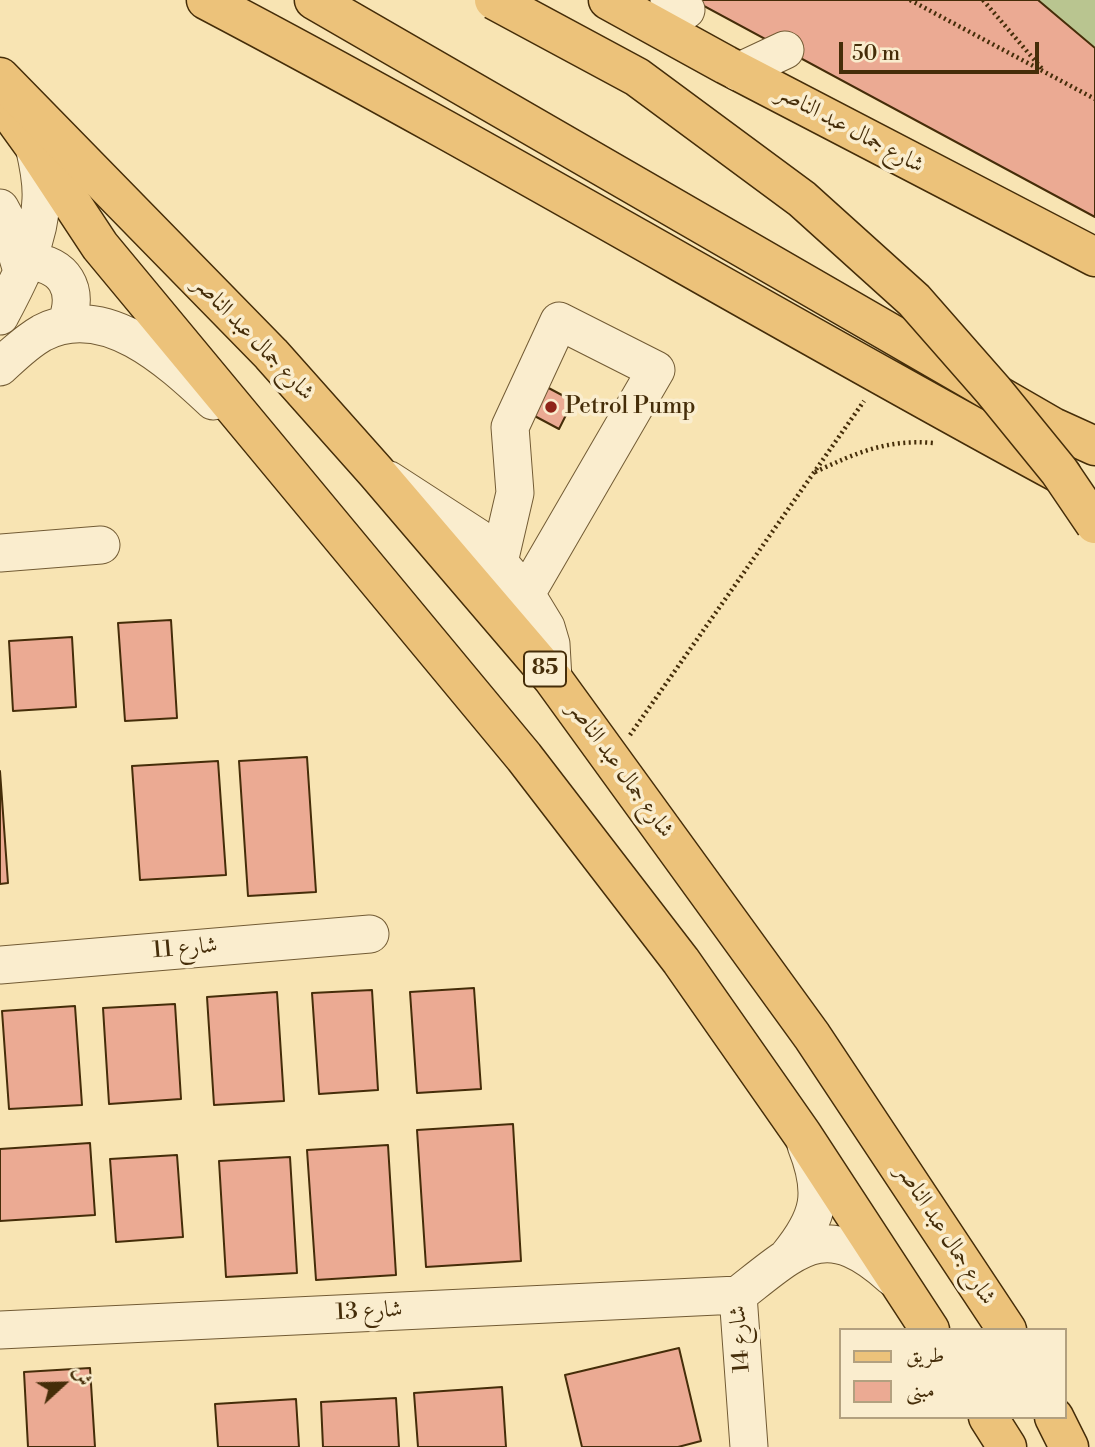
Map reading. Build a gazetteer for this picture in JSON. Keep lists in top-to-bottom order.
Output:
{
  "streets": {
    "main road": ["شارع جمال عبد الناصر", "85"],
    "street": ["شارع 11", "شارع 13", "شارع 14"]
  },
  "crossings": [
    ["شارع 13", "شارع 14"]
  ],
  "places": ["Petrol Pump"],
  "legend": ["طريق", "مبنى"],
  "scale_bar": "50 m",
  "north": "right"
}
